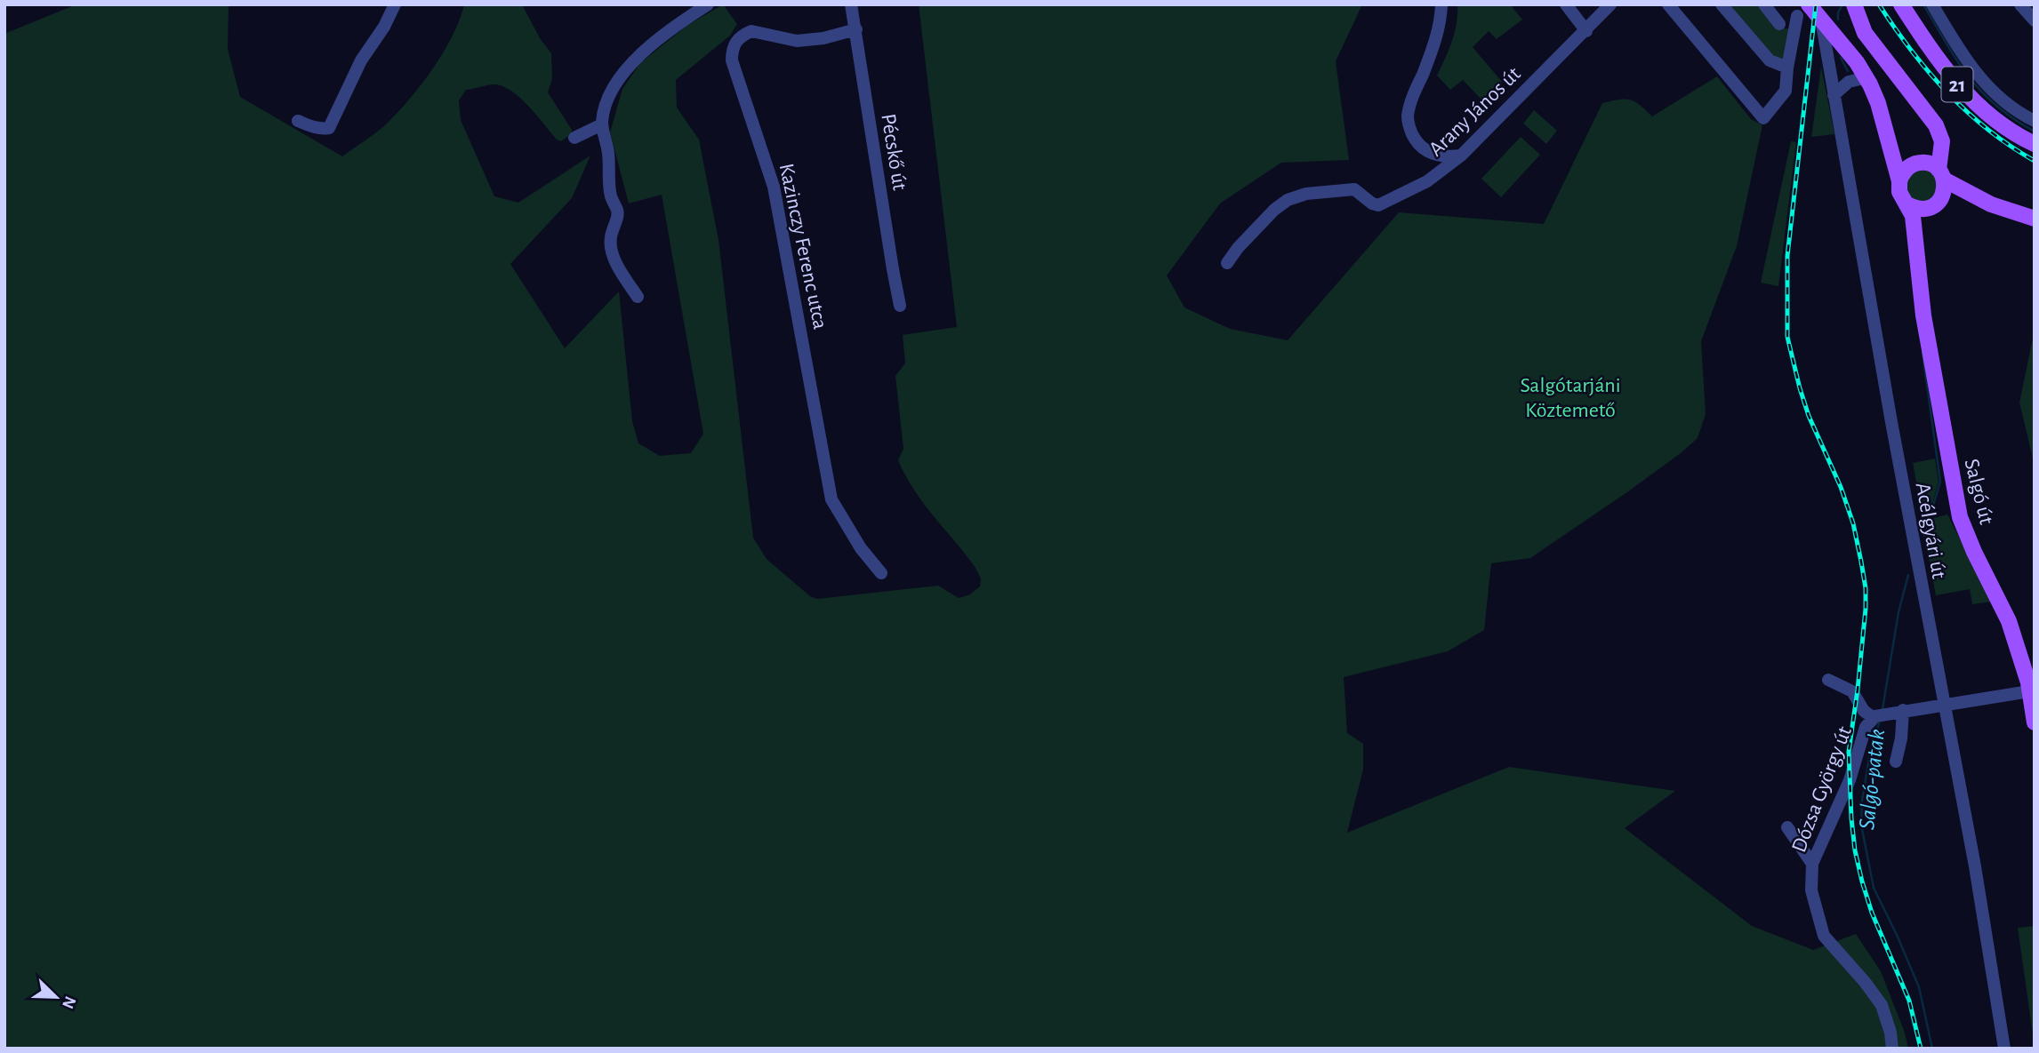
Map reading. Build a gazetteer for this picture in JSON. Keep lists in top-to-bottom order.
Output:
{
  "streets": {
    "main road": ["21", "Salgó út"],
    "street": [
      "Arany János út",
      "Pécskő út",
      "Kazinczy Ferenc utca",
      "Acélgyári út",
      "Dózsa György út"
    ]
  },
  "crossings": [
    ["Pécskő út", "Kazinczy Ferenc utca"]
  ],
  "water": ["Salgó-patak"],
  "parks": ["Salgótarjáni Köztemető"],
  "north": "bottom right"
}
